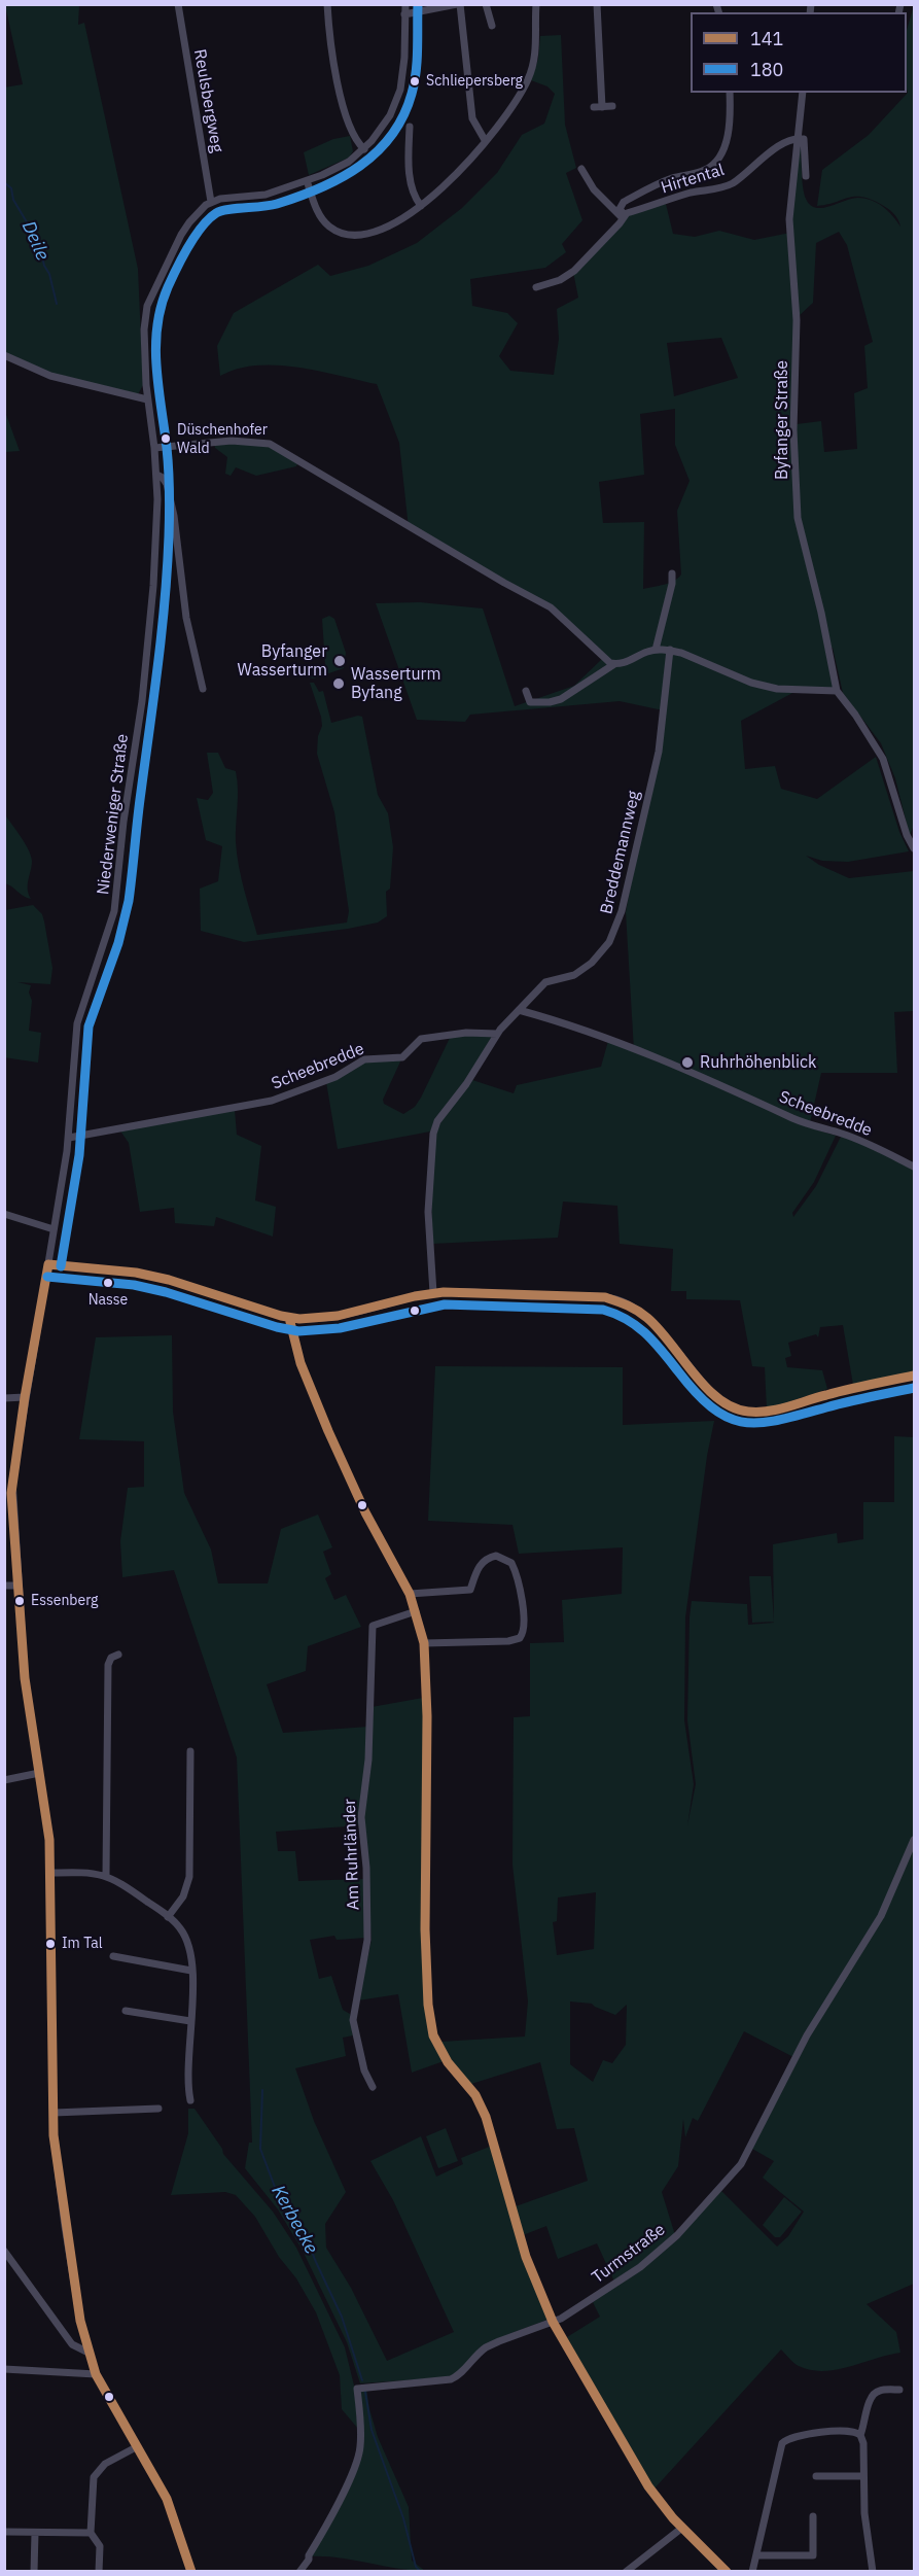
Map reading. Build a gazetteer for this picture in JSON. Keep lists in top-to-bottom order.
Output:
{
  "streets": {
    "street": [
      "Reulsbergweg",
      "Hirtental",
      "Byfanger Straße",
      "Niederweniger Straße",
      "Breddemannweg",
      "Scheebredde",
      "Am Ruhrländer",
      "Turmstraße"
    ]
  },
  "crossings": [
    ["Reulsbergweg", "Niederweniger Straße"],
    ["Hirtental", "Byfanger Straße"],
    ["Niederweniger Straße", "Scheebredde"],
    ["Breddemannweg", "Scheebredde"]
  ],
  "water": ["Deile", "Kerbecke"],
  "places": [
    "Schliepersberg",
    "Düschenhofer Wald",
    "Byfanger Wasserturm",
    "Wasserturm Byfang",
    "Ruhrhöhenblick",
    "Nasse",
    "Essenberg",
    "Im Tal"
  ],
  "lines": ["transit line 180", "transit line 141"],
  "legend": ["141", "180"]
}
